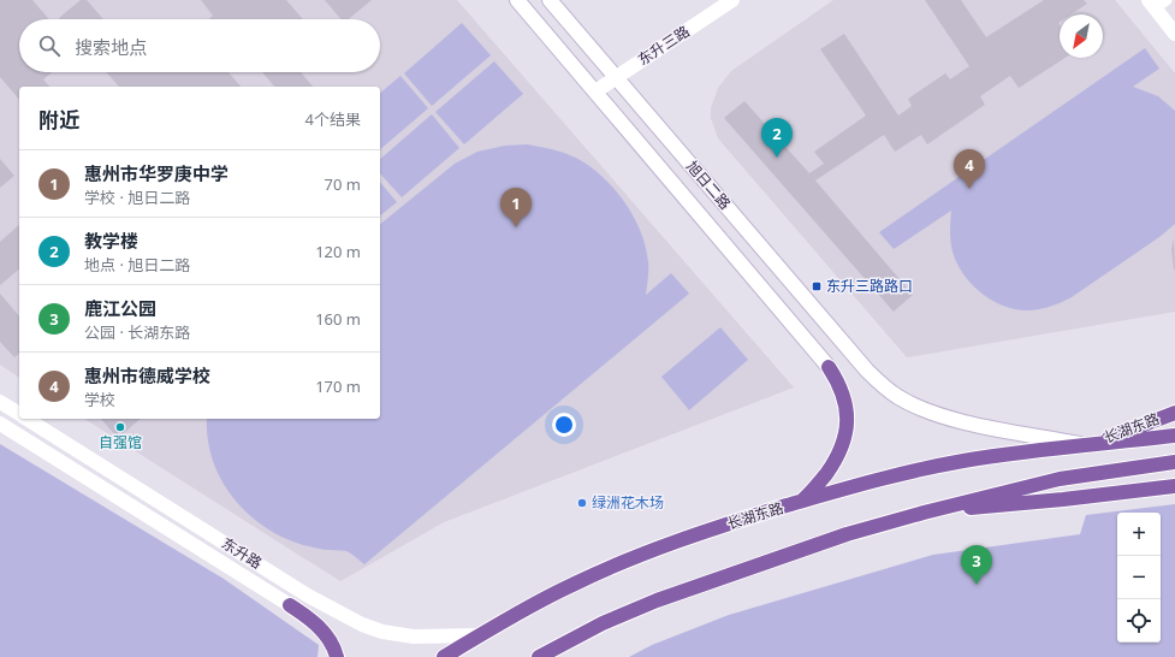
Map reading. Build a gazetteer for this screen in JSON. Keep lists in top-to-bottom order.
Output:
{
  "streets": {
    "main road": ["长湖东路"],
    "street": ["东升三路", "旭日二路", "东升路"]
  },
  "crossings": [
    ["东升三路", "旭日二路"],
    ["旭日二路", "长湖东路"],
    ["长湖东路", "东升路"]
  ],
  "places": {
    "transit": ["东升三路路口"],
    "other": ["自强馆", "绿洲花木场"]
  },
  "north": "bottom left",
  "page": {
    "search": "搜索地点",
    "heading": ["附近", "4个结果"],
    "pins": [
      "2",
      "4",
      "1",
      "3"
    ],
    "list": [
      {
        "mark": "1",
        "name": "惠州市华罗庚中学",
        "note": "学校 · 旭日二路",
        "value": "70 m"
      },
      {
        "mark": "2",
        "name": "教学楼",
        "note": "地点 · 旭日二路",
        "value": "120 m"
      },
      {
        "mark": "3",
        "name": "鹿江公园",
        "note": "公园 · 长湖东路",
        "value": "160 m"
      },
      {
        "mark": "4",
        "name": "惠州市德威学校",
        "note": "学校",
        "value": "170 m"
      }
    ],
    "map_buttons": ["+", "−"]
  }
}
